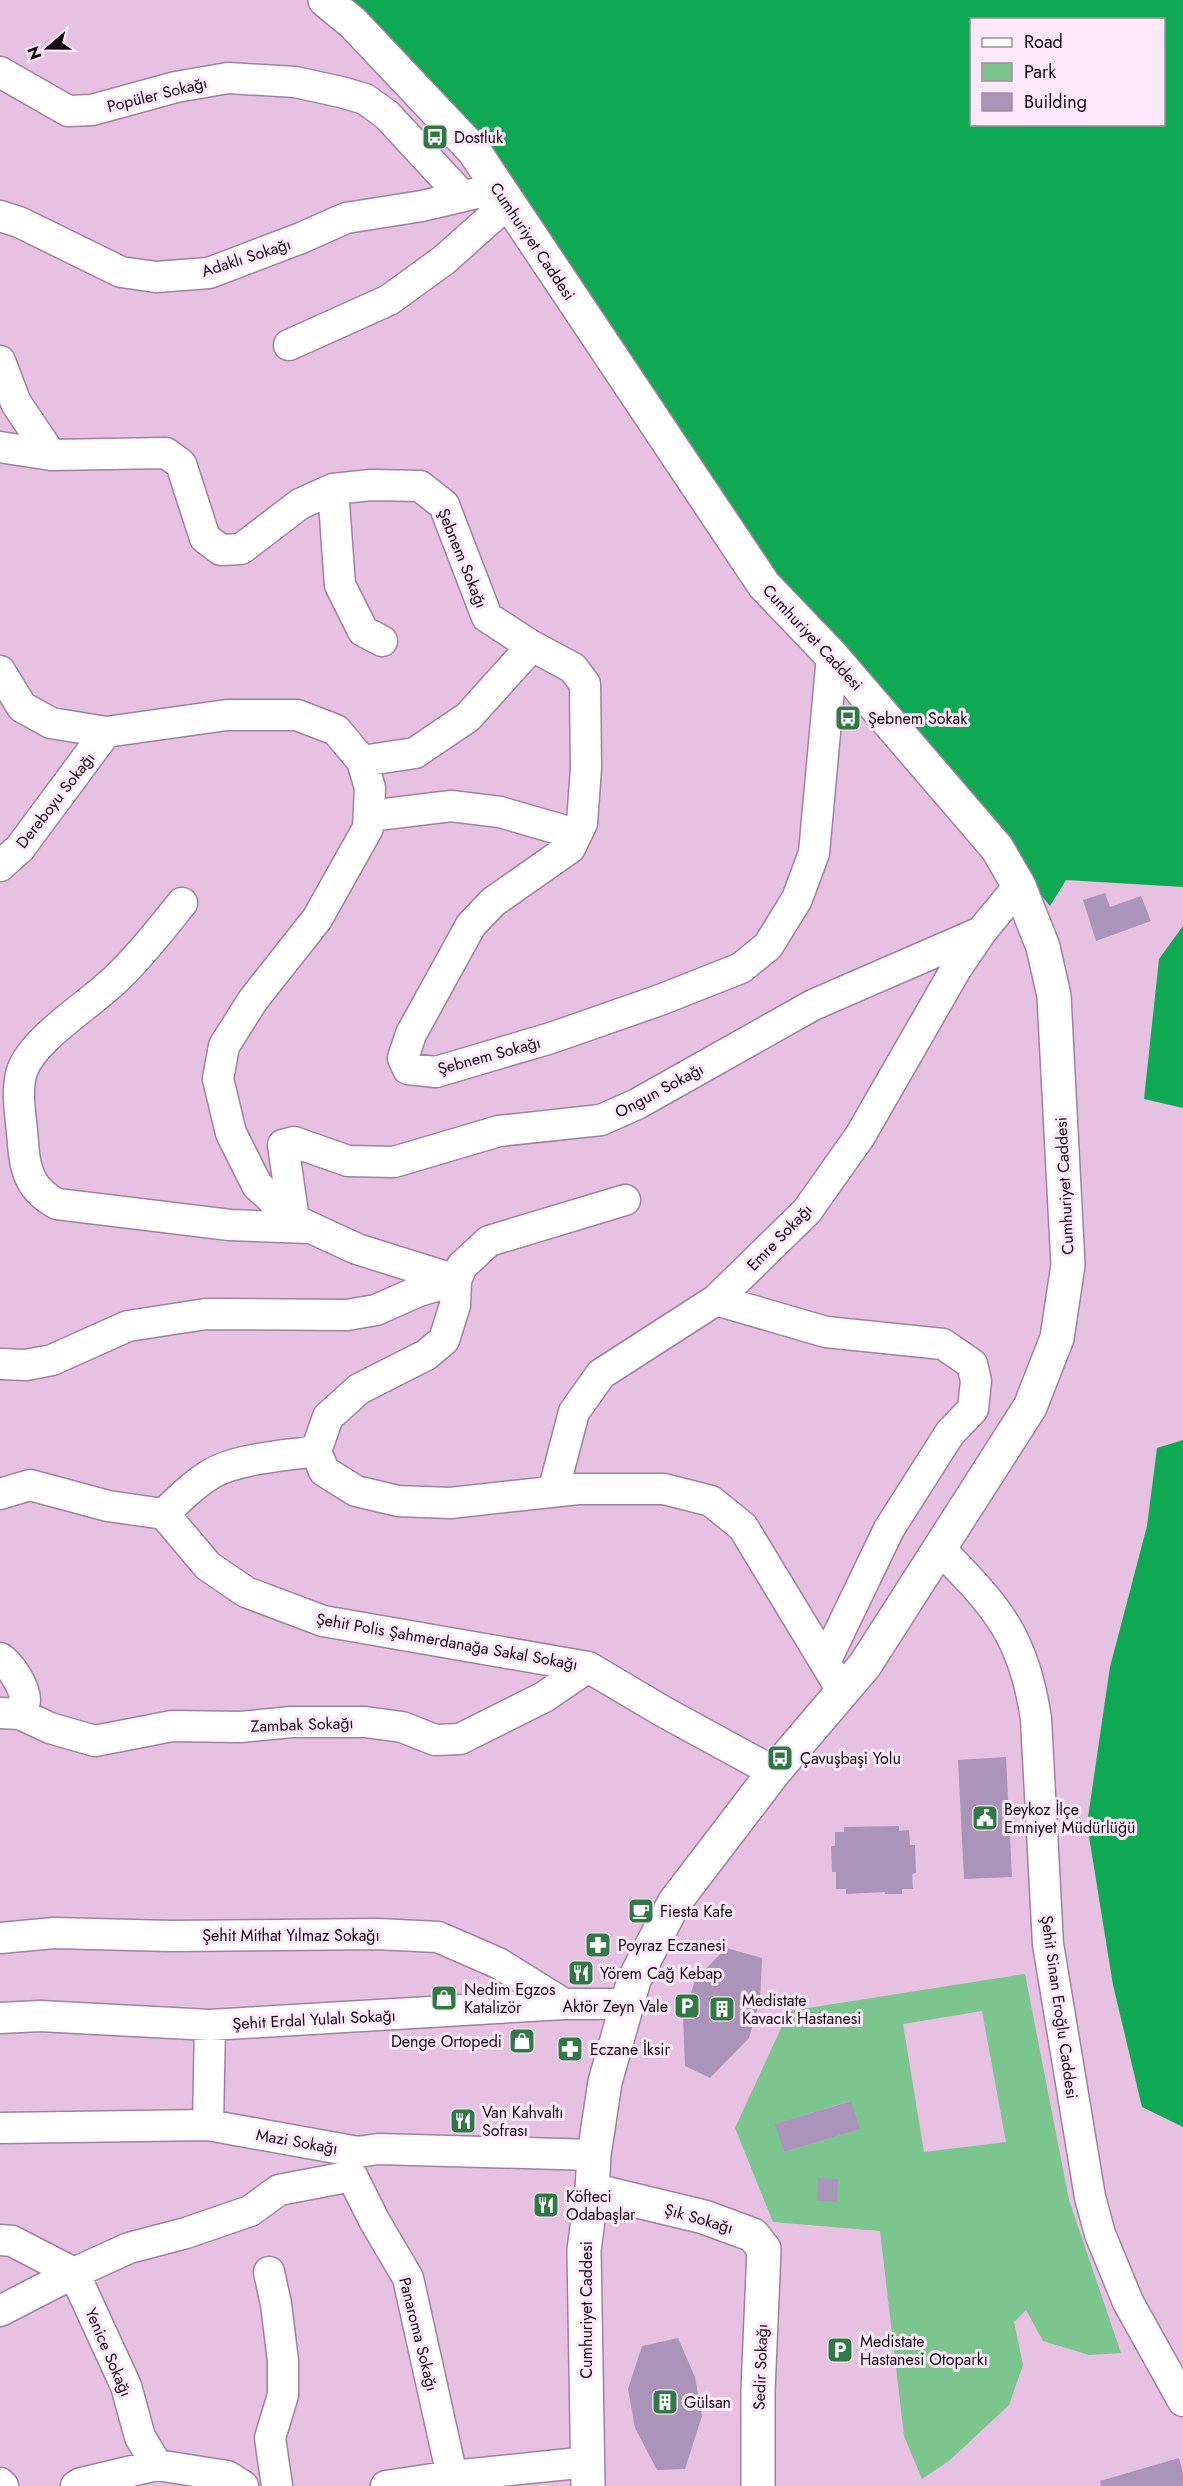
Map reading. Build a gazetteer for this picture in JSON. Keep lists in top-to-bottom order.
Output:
{
  "streets": {
    "main road": ["Cumhuriyet Caddesi", "Şık Sokağı", "Sedir Sokağı"],
    "street": [
      "Popüler Sokağı",
      "Adaklı Sokağı",
      "Şebnem Sokağı",
      "Dereboyu Sokağı",
      "Ongun Sokağı",
      "Emre Sokağı",
      "Şehit Polis Şahmerdanağa Sakal Sokağı",
      "Zambak Sokağı",
      "Şehit Mithat Yılmaz Sokağı",
      "Şehit Sinan Eroğlu Caddesi",
      "Şehit Erdal Yulalı Sokağı",
      "Mazi Sokağı",
      "Panaroma Sokağı",
      "Yenice Sokağı"
    ]
  },
  "crossings": [
    ["Popüler Sokağı", "Adaklı Sokağı"],
    ["Cumhuriyet Caddesi", "Adaklı Sokağı"],
    ["Cumhuriyet Caddesi", "Şebnem Sokağı"],
    ["Cumhuriyet Caddesi", "Emre Sokağı"],
    ["Cumhuriyet Caddesi", "Şehit Polis Şahmerdanağa Sakal Sokağı"],
    ["Cumhuriyet Caddesi", "Şehit Sinan Eroğlu Caddesi"],
    ["Cumhuriyet Caddesi", "Şehit Erdal Yulalı Sokağı"],
    ["Cumhuriyet Caddesi", "Mazi Sokağı"],
    ["Cumhuriyet Caddesi", "Şık Sokağı"],
    ["Ongun Sokağı", "Emre Sokağı"],
    ["Şehit Polis Şahmerdanağa Sakal Sokağı", "Zambak Sokağı"],
    ["Şehit Mithat Yılmaz Sokağı", "Şehit Erdal Yulalı Sokağı"],
    ["Mazi Sokağı", "Panaroma Sokağı"],
    ["Şık Sokağı", "Sedir Sokağı"]
  ],
  "places": {
    "bus stop": ["Dostluk", "Şebnem Sokak", "Çavuşbaşi Yolu"],
    "public building": ["Beykoz İlçe Emniyet Müdürlüğü"],
    "cafe": ["Fiesta Kafe"],
    "pharmacy": ["Poyraz Eczanesi", "Eczane İksir"],
    "restaurant": ["Yörem Cağ Kebap", "Van Kahvaltı Sofrası", "Köfteci Odabaşlar"],
    "shop": ["Nedim Egzos Katalizör", "Denge Ortopedi"],
    "parking": ["Aktör Zeyn Vale", "Medistate Hastanesi Otoparkı"],
    "building": ["Medistate Kavacık Hastanesi", "Gülsan"]
  },
  "legend": ["Road", "Park", "Building"],
  "north": "left"
}
